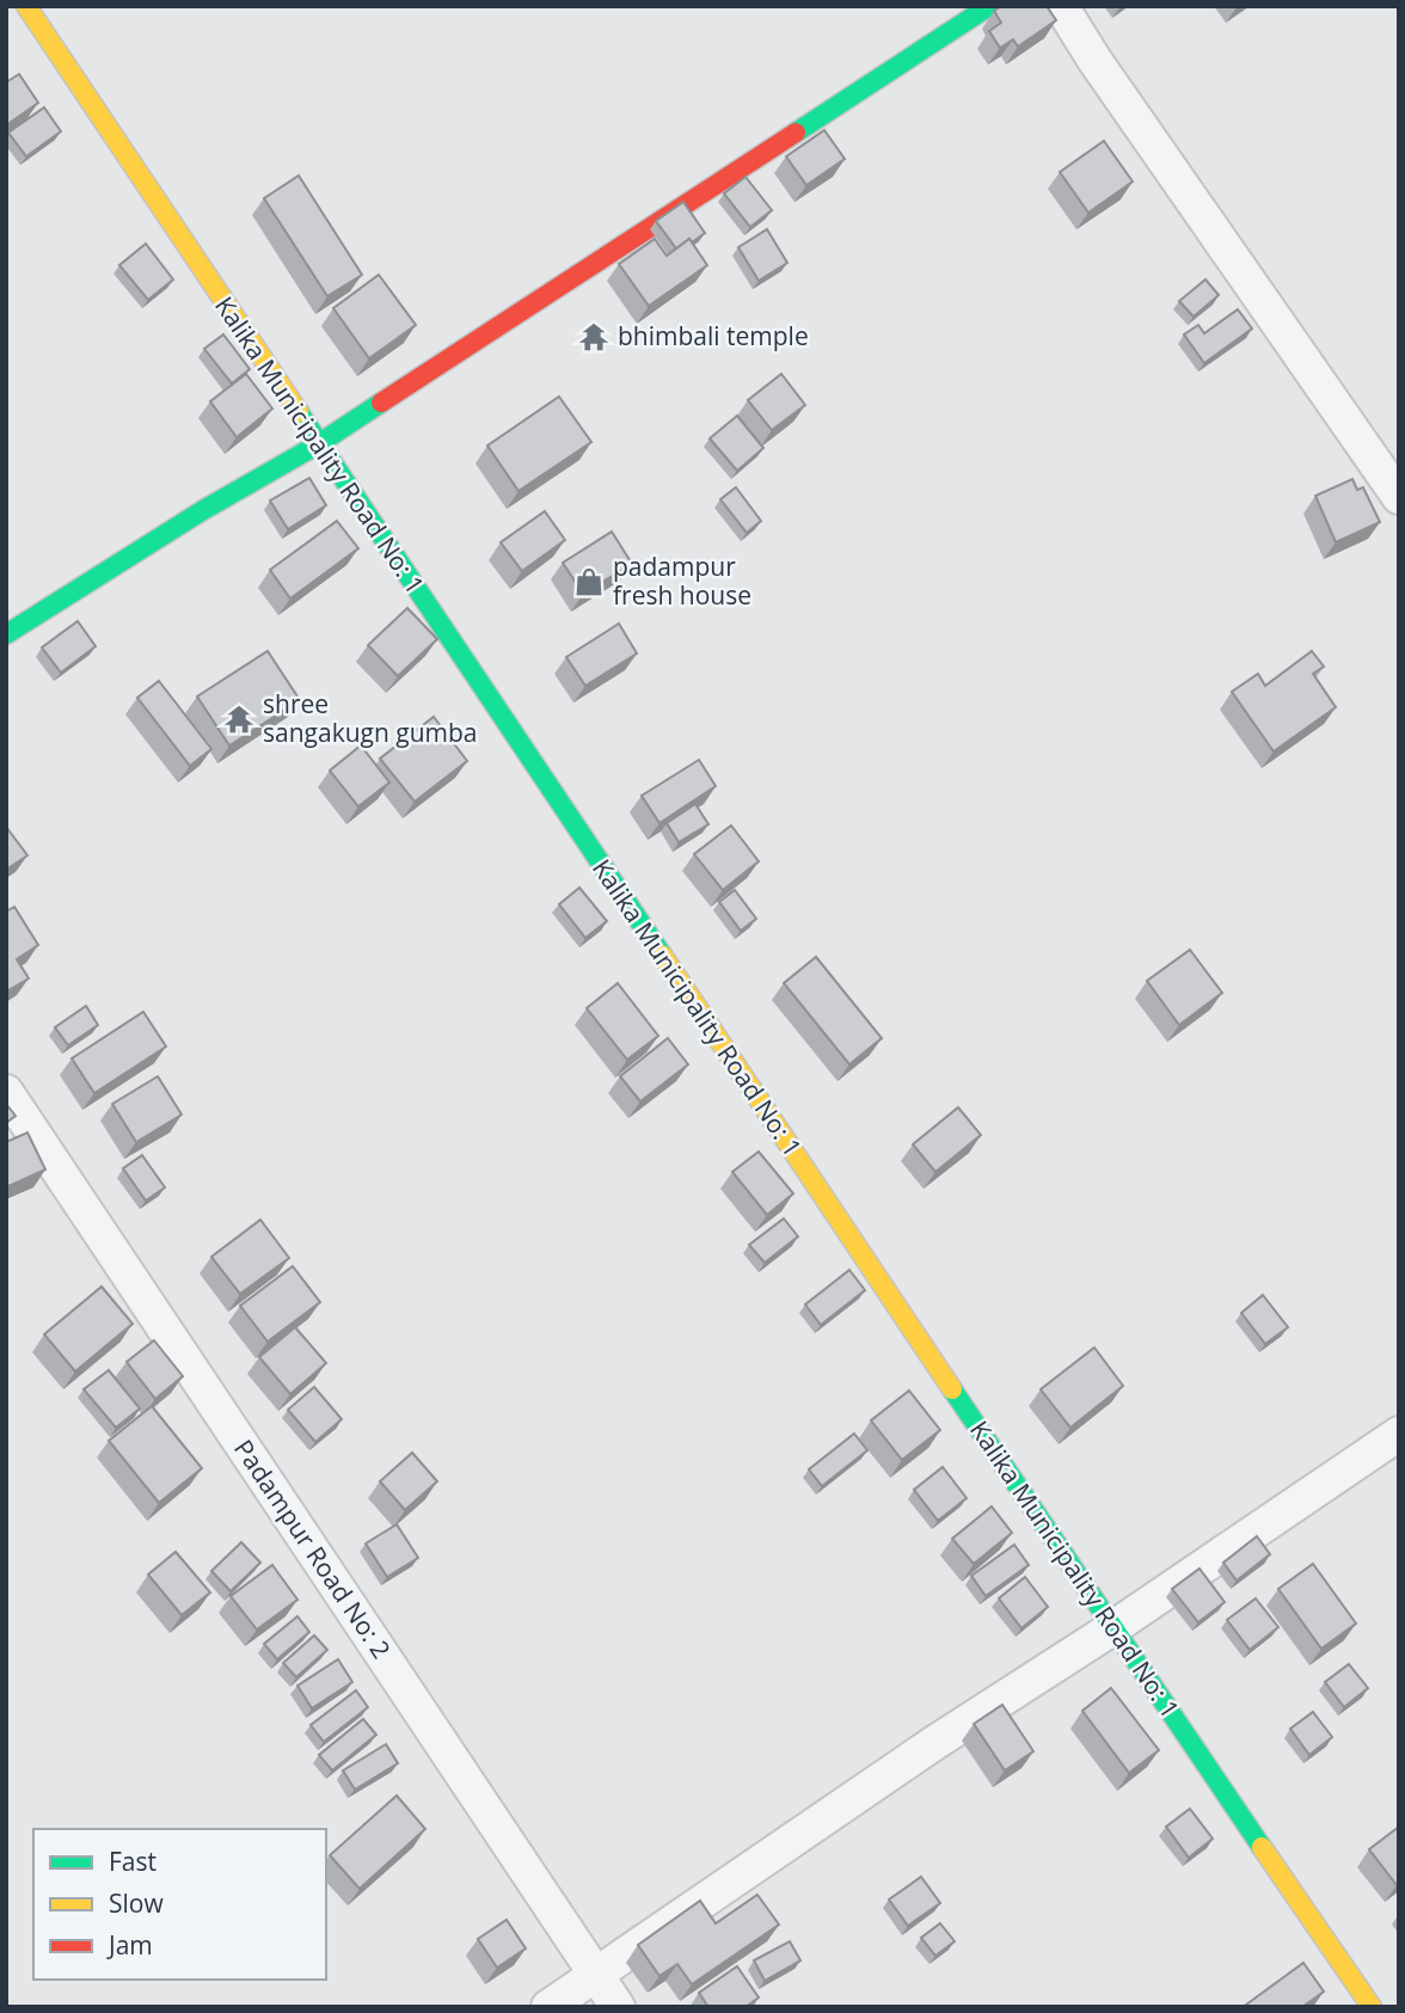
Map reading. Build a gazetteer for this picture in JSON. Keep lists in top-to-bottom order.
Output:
{
  "streets": {
    "street": ["Kalika Municipality Road No: 1", "Padampur Road No: 2"]
  },
  "places": {
    "temple": ["bhimbali temple", "shree sangakugn gumba"],
    "shop": ["padampur fresh house"]
  },
  "legend": ["Fast", "Slow", "Jam"]
}
